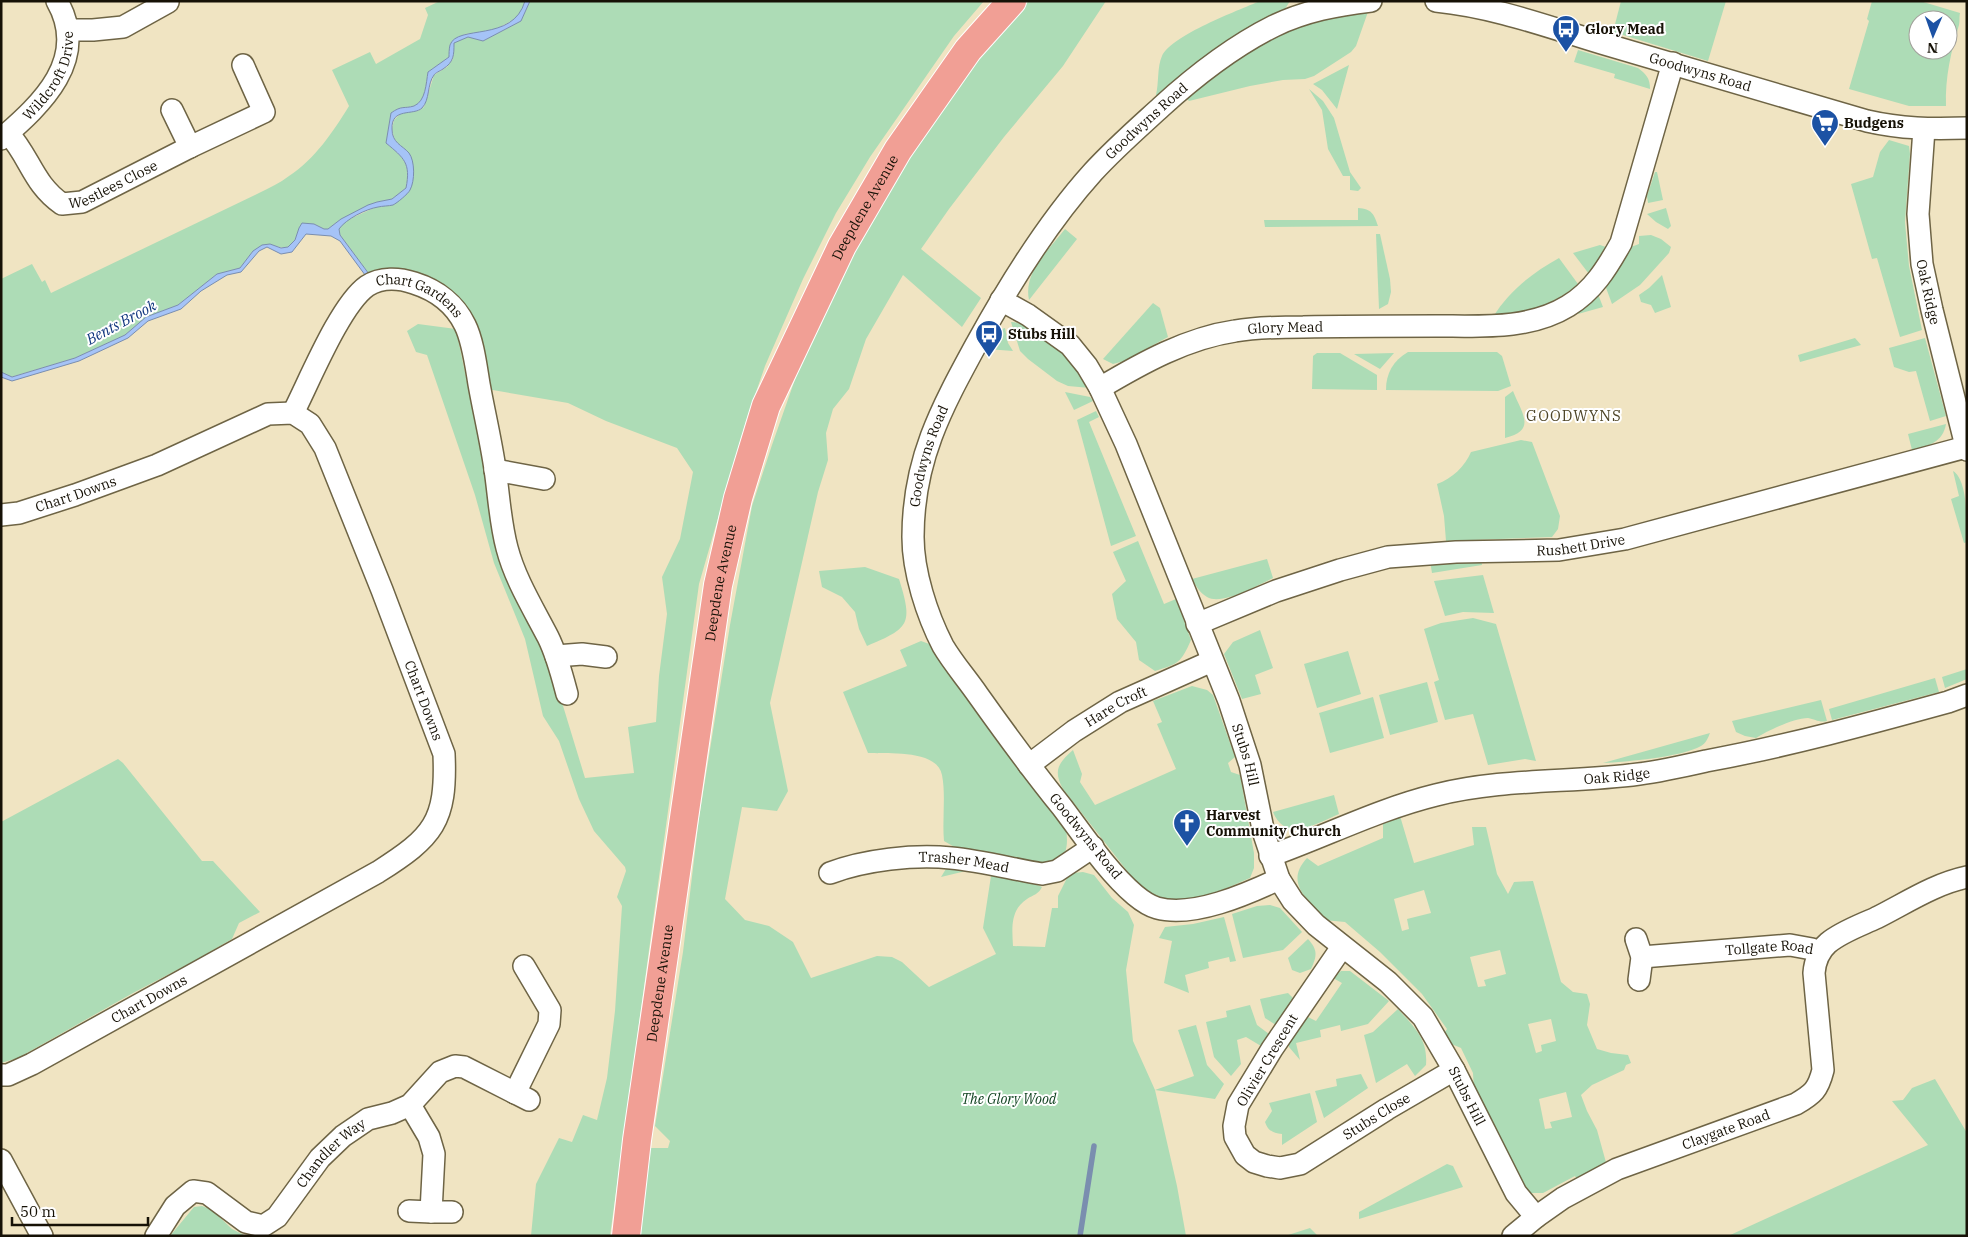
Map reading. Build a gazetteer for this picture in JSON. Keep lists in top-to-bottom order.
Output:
{
  "streets": {
    "highway": ["Deepdene Avenue"],
    "street": [
      "Goodwyns Road",
      "Wildcroft Drive",
      "Westlees Close",
      "Oak Ridge",
      "Chart Gardens",
      "Glory Mead",
      "Chart Downs",
      "Rushett Drive",
      "Hare Croft",
      "Stubs Hill",
      "Trasher Mead",
      "Tollgate Road",
      "Olivier Crescent",
      "Stubs Close",
      "Claygate Road",
      "Chandler Way"
    ]
  },
  "crossings": [
    ["Goodwyns Road", "Oak Ridge"],
    ["Goodwyns Road", "Glory Mead"],
    ["Goodwyns Road", "Hare Croft"],
    ["Goodwyns Road", "Stubs Hill"],
    ["Goodwyns Road", "Trasher Mead"],
    ["Wildcroft Drive", "Westlees Close"],
    ["Oak Ridge", "Rushett Drive"],
    ["Oak Ridge", "Stubs Hill"],
    ["Chart Gardens", "Chart Downs"],
    ["Glory Mead", "Stubs Hill"],
    ["Rushett Drive", "Stubs Hill"],
    ["Hare Croft", "Stubs Hill"],
    ["Stubs Hill", "Olivier Crescent"],
    ["Stubs Hill", "Stubs Close"],
    ["Stubs Hill", "Claygate Road"],
    ["Tollgate Road", "Claygate Road"],
    ["Olivier Crescent", "Stubs Close"]
  ],
  "districts": ["GOODWYNS"],
  "water": ["Bents Brook"],
  "parks": ["The Glory Wood"],
  "places": {
    "bus stop": ["Glory Mead", "Stubs Hill"],
    "supermarket": ["Budgens"],
    "church": ["Harvest Community Church"]
  },
  "scale_bar": "50 m",
  "north": "bottom"
}
